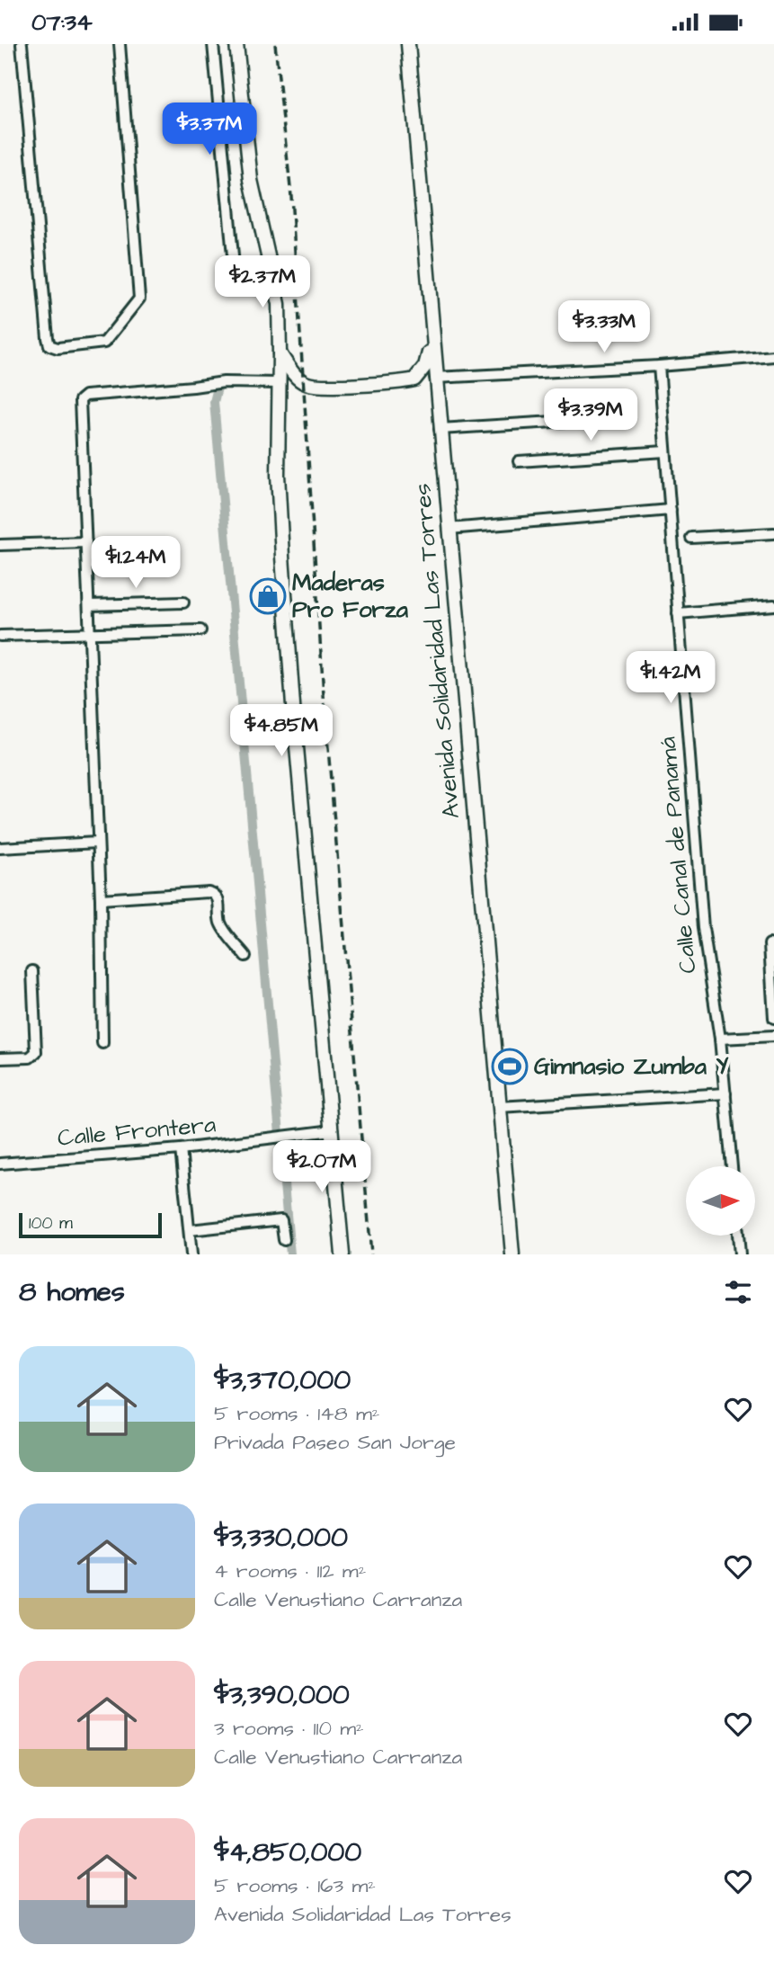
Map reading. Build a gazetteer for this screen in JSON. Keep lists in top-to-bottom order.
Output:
{
  "streets": {
    "main road": ["Avenida Solidaridad Las Torres"],
    "street": ["Calle Canal de Panamá", "Calle Frontera"]
  },
  "places": {
    "shop": ["Maderas Pro Forza"],
    "sports": ["Gimnasio Zumba Y"]
  },
  "scale_bar": "100 m",
  "north": "right",
  "page": {
    "status": "07:34",
    "price": [
      "$3.37M",
      "$2.37M",
      "$3.33M",
      "$3.39M",
      "$1.24M",
      "$1.42M",
      "$4.85M",
      "$2.07M"
    ],
    "scale": "100 m",
    "heading": "8 homes",
    "list": [
      {
        "name": "$3,370,000",
        "note": "5 rooms · 148 m² · Privada Paseo San Jorge"
      },
      {
        "name": "$3,330,000",
        "note": "4 rooms · 112 m² · Calle Venustiano Carranza"
      },
      {
        "name": "$3,390,000",
        "note": "3 rooms · 110 m² · Calle Venustiano Carranza"
      },
      {
        "name": "$4,850,000",
        "note": "5 rooms · 163 m² · Avenida Solidaridad Las Torres"
      }
    ]
  }
}
